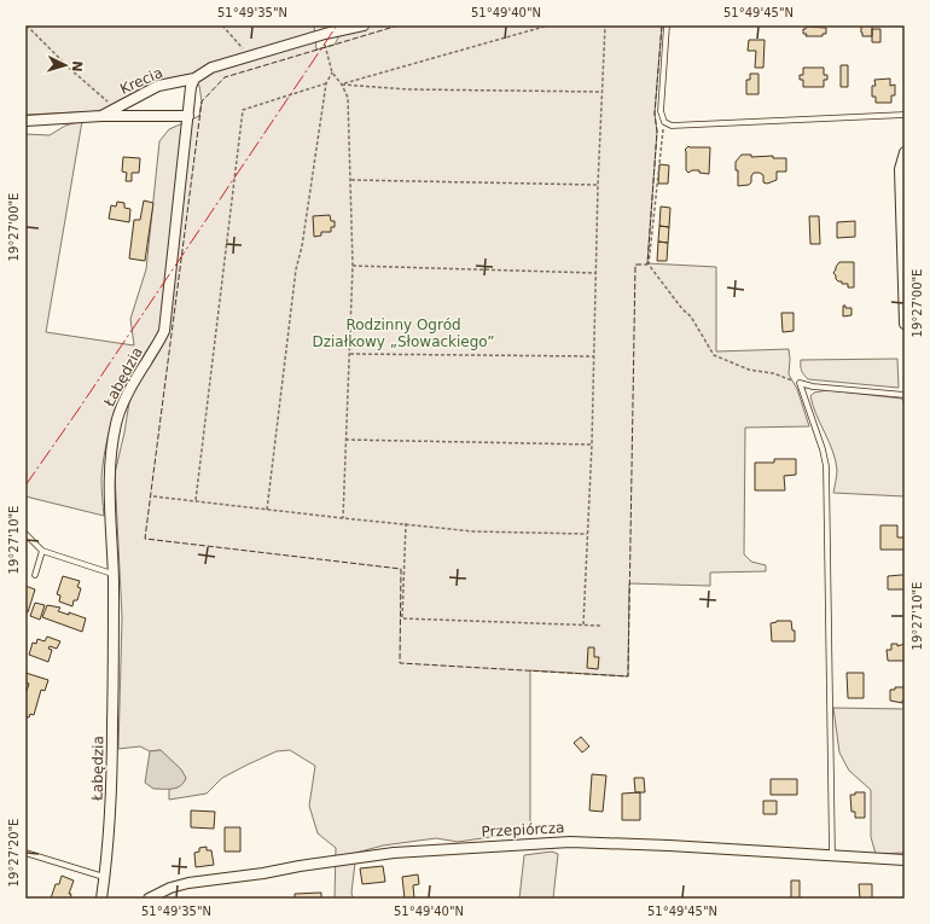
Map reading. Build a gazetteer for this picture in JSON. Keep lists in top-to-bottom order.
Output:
{
  "streets": {
    "street": ["Krecia", "Łabędzia", "Przepiórcza"]
  },
  "crossings": [
    ["Krecia", "Łabędzia"]
  ],
  "parks": ["Rodzinny Ogród Działkowy „Słowackiego”"],
  "north": "right",
  "coordinates": [
    "51°49'35\"N",
    "51°49'40\"N",
    "51°49'45\"N",
    "19°27'00\"E",
    "19°27'10\"E",
    "19°27'20\"E"
  ]
}
